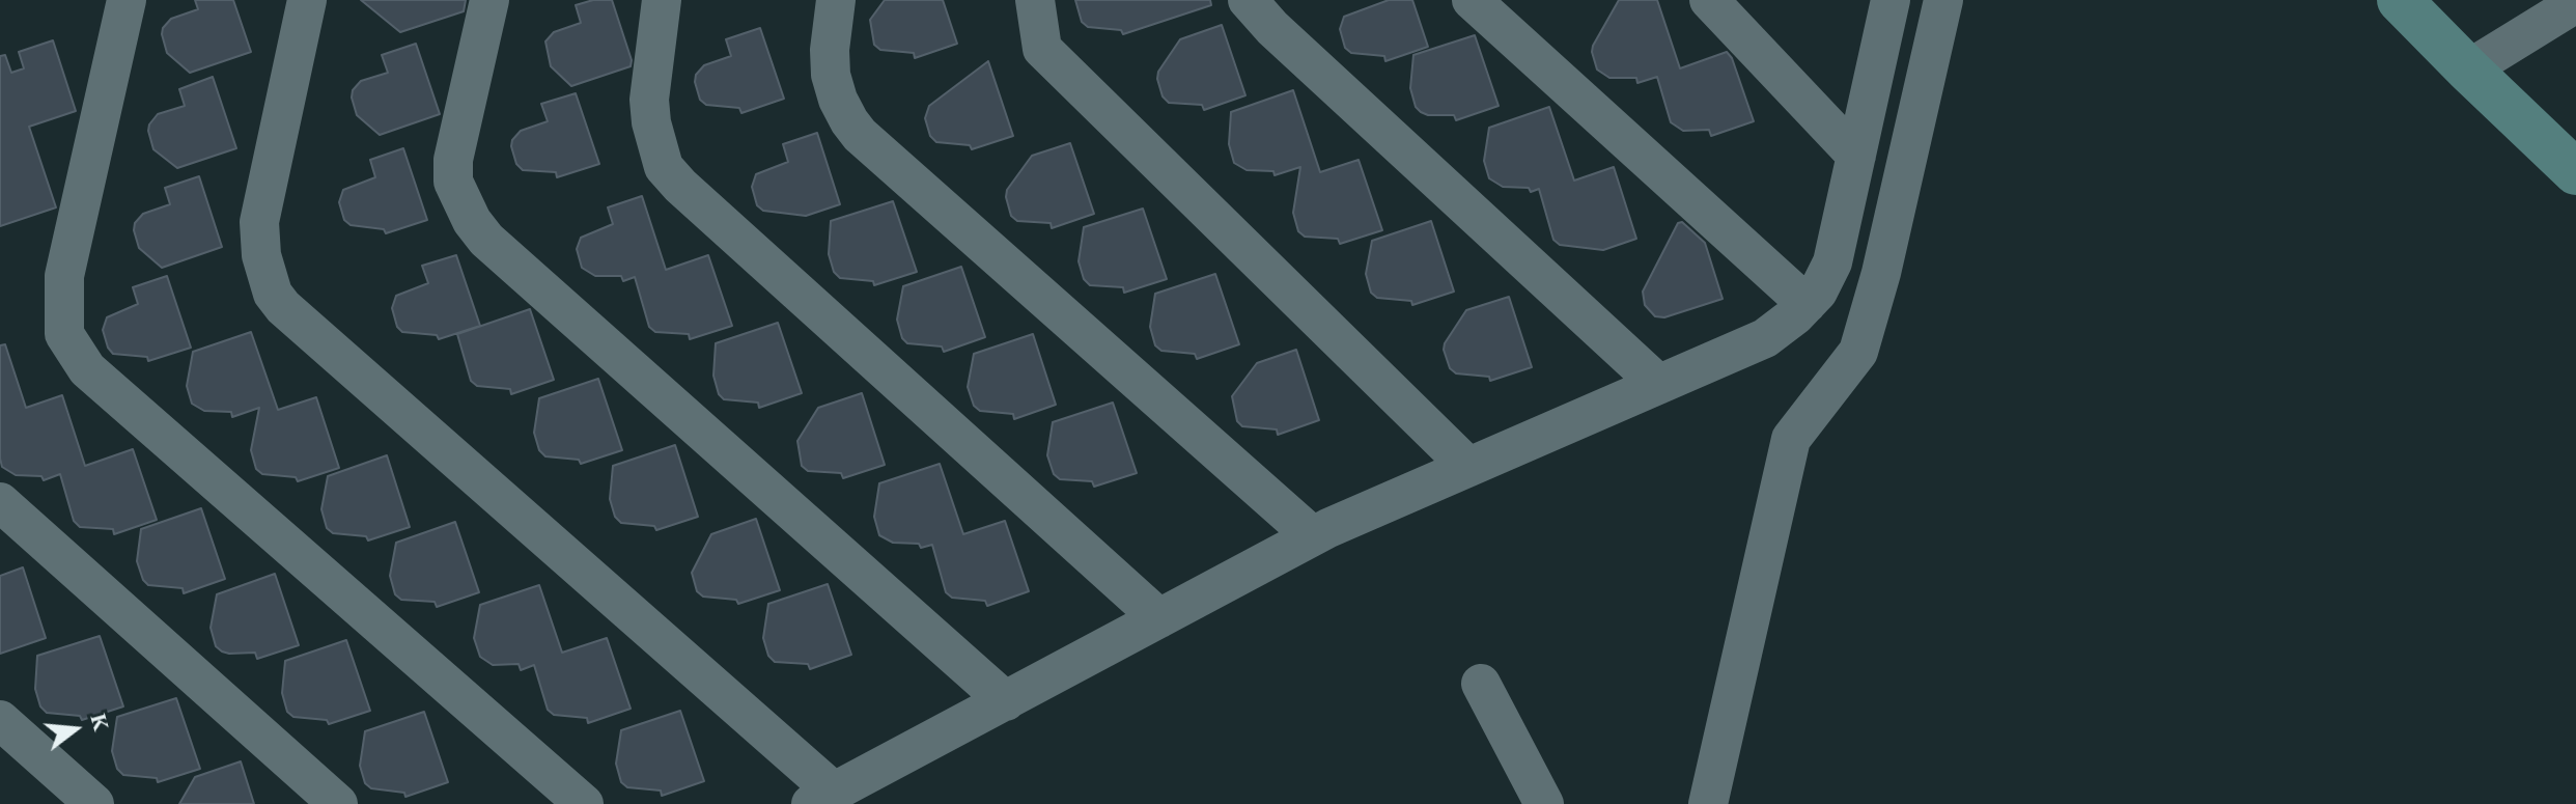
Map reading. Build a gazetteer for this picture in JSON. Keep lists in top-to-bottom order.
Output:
{
  "north": "right"
}
